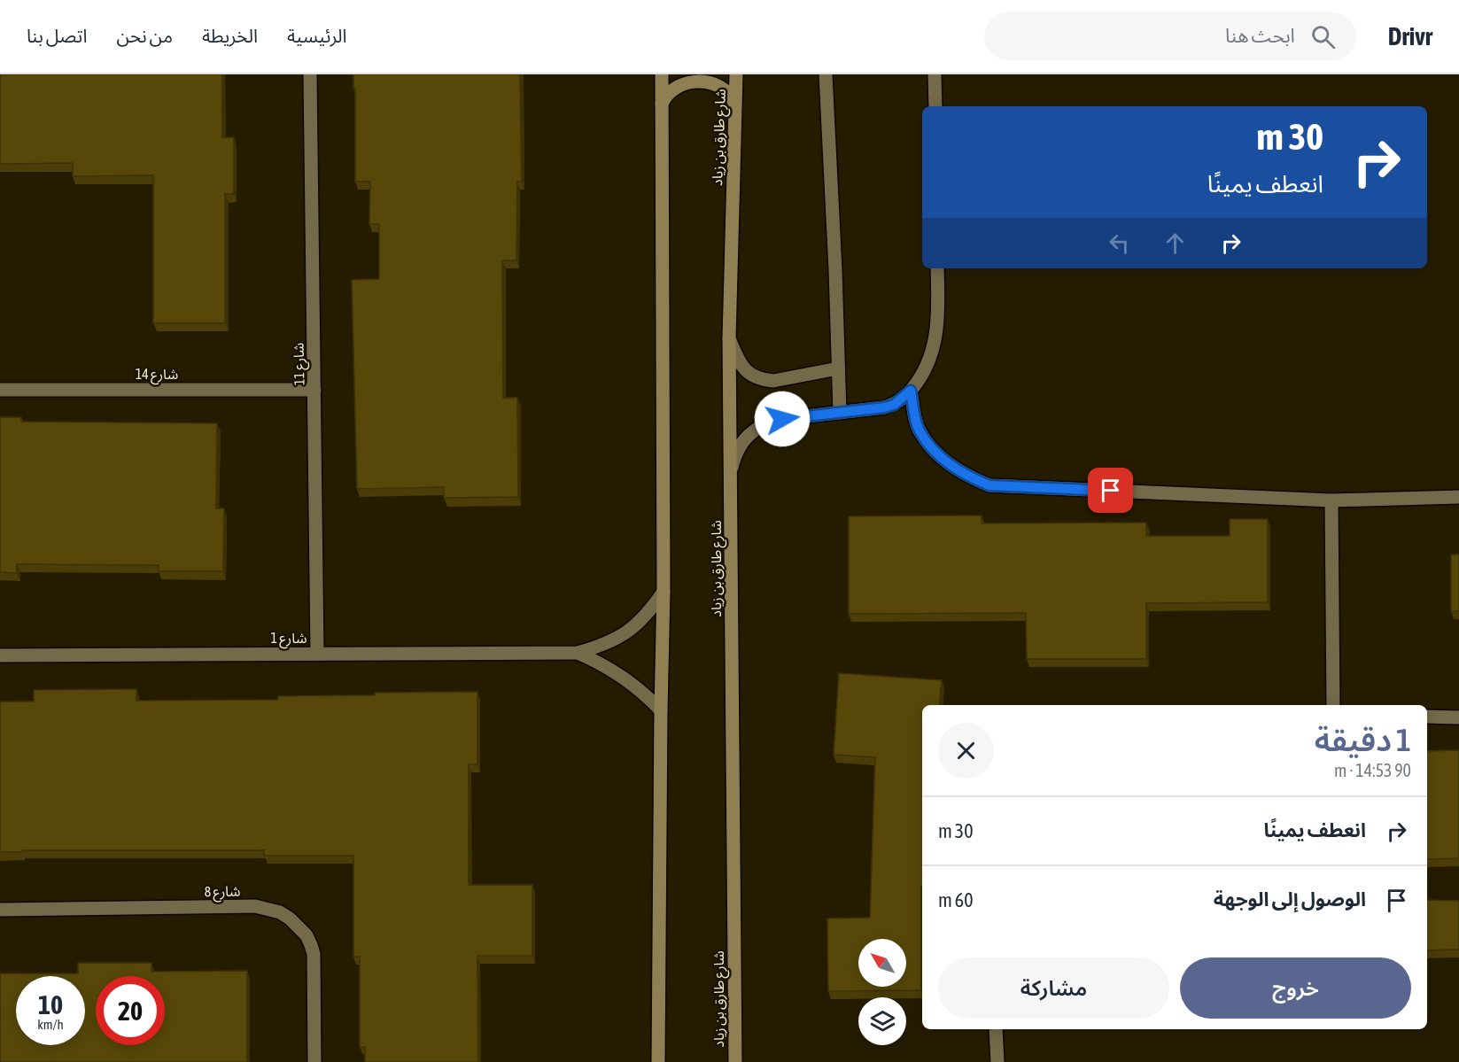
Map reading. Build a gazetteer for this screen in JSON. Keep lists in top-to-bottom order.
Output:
{
  "streets": {
    "main road": ["شارع طارق بن زياد"],
    "street": [
      "شارع 11",
      "شارع 14",
      "شارع 1",
      "شارع 8"
    ]
  },
  "crossings": [
    ["شارع 11", "شارع 14"],
    ["شارع 11", "شارع 1"]
  ],
  "north": "top left",
  "page": {
    "header": "Drivr",
    "search": "ابحث هنا",
    "nav": [
      "الرئيسية",
      "الخريطة",
      "من نحن",
      "اتصل بنا"
    ],
    "turn": ["30 m", "انعطف يمينًا"],
    "heading": ["1 دقيقة", "90 m · 14:53"],
    "list": [
      {
        "name": "انعطف يمينًا",
        "value": "30 m"
      },
      {
        "name": "الوصول إلى الوجهة",
        "value": "60 m"
      }
    ],
    "buttons": ["خروج", "مشاركة"],
    "speed": "10 km/h",
    "limit": "20"
  }
}
